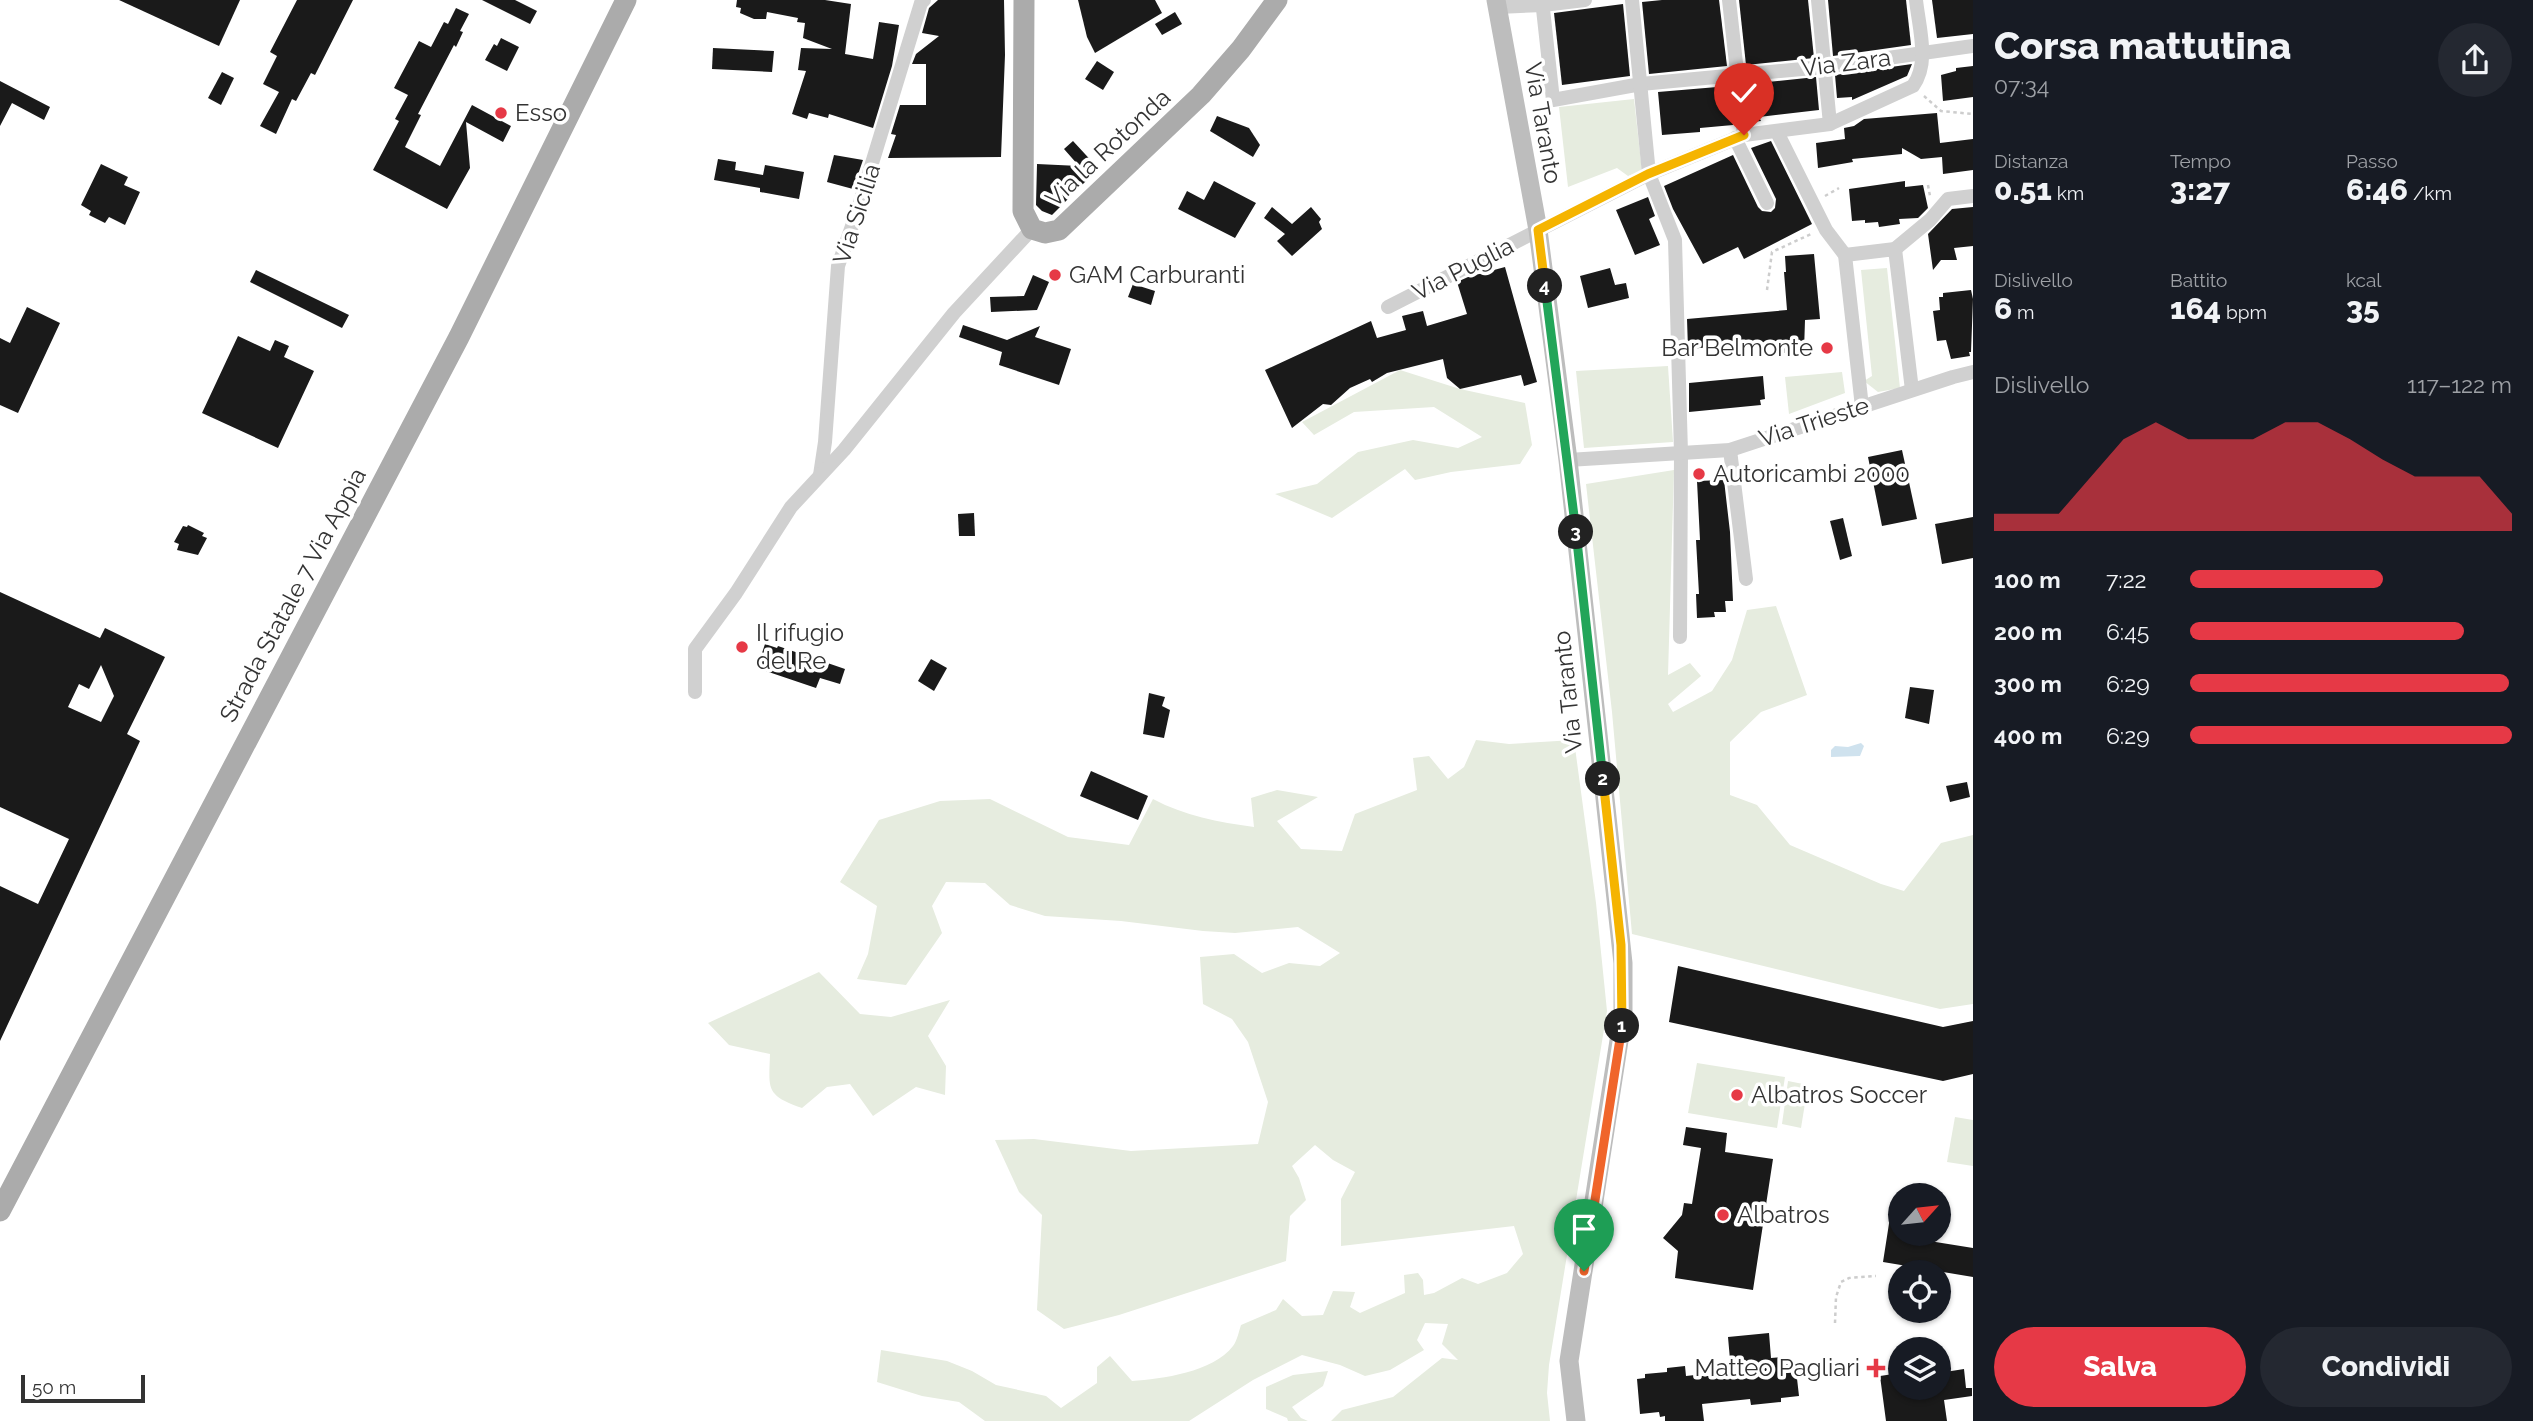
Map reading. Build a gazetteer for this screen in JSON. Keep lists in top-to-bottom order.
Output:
{
  "streets": {
    "main road": ["Via la Rotonda", "Strada Statale 7 Via Appia"],
    "street": [
      "Via Zara",
      "Via Taranto",
      "Via Sicilia",
      "Via Puglia",
      "Via Trieste"
    ]
  },
  "crossings": [
    ["Via Taranto", "Via Puglia"],
    ["Via Taranto", "Via Trieste"]
  ],
  "places": {
    "other": [
      "Esso",
      "GAM Carburanti",
      "Bar Belmonte",
      "Autoricambi 2000",
      "Il rifugio del Re",
      "Albatros Soccer",
      "Albatros"
    ],
    "health": ["Matteo Pagliari"]
  },
  "scale_bar": "50 m",
  "north": "top right",
  "page": {
    "heading": ["Corsa mattutina", "07:34"],
    "stats": [
      ["Distanza", "0.51 km"],
      ["Tempo", "3:27"],
      ["Passo", "6:46 /km"],
      ["Dislivello", "6 m"],
      ["Battito", "164 bpm"],
      ["kcal", "35"]
    ],
    "pins": [
      "4",
      "3",
      "2",
      "1"
    ],
    "chart": ["Dislivello", "117–122 m"],
    "list": [
      {
        "name": "100 m",
        "note": "7:22"
      },
      {
        "name": "200 m",
        "note": "6:45"
      },
      {
        "name": "300 m",
        "note": "6:29"
      },
      {
        "name": "400 m",
        "note": "6:29"
      }
    ],
    "buttons": ["Salva", "Condividi"],
    "scale": "50 m"
  }
}
